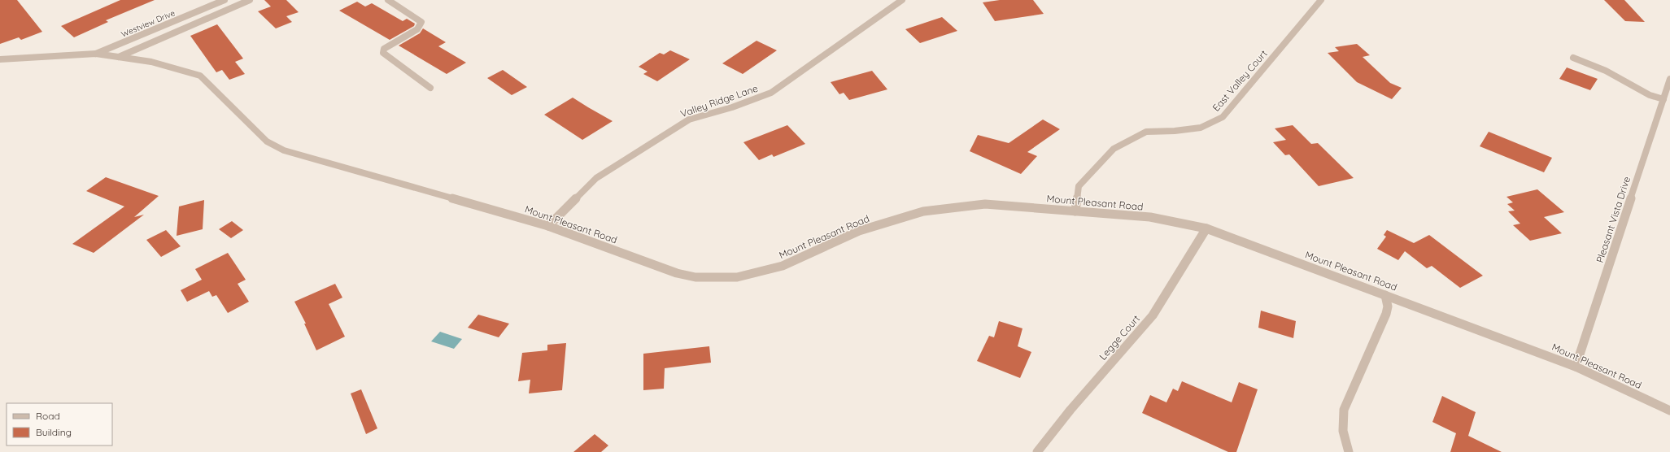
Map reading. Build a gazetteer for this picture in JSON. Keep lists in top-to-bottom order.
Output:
{
  "streets": {
    "street": [
      "Westview Drive",
      "East Valley Court",
      "Valley Ridge Lane",
      "Mount Pleasant Road",
      "Pleasant Vista Drive",
      "Legge Court"
    ]
  },
  "crossings": [
    ["Westview Drive", "Mount Pleasant Road"],
    ["East Valley Court", "Mount Pleasant Road"],
    ["Valley Ridge Lane", "Mount Pleasant Road"],
    ["Mount Pleasant Road", "Pleasant Vista Drive"],
    ["Mount Pleasant Road", "Legge Court"]
  ],
  "legend": ["Road", "Building"]
}
